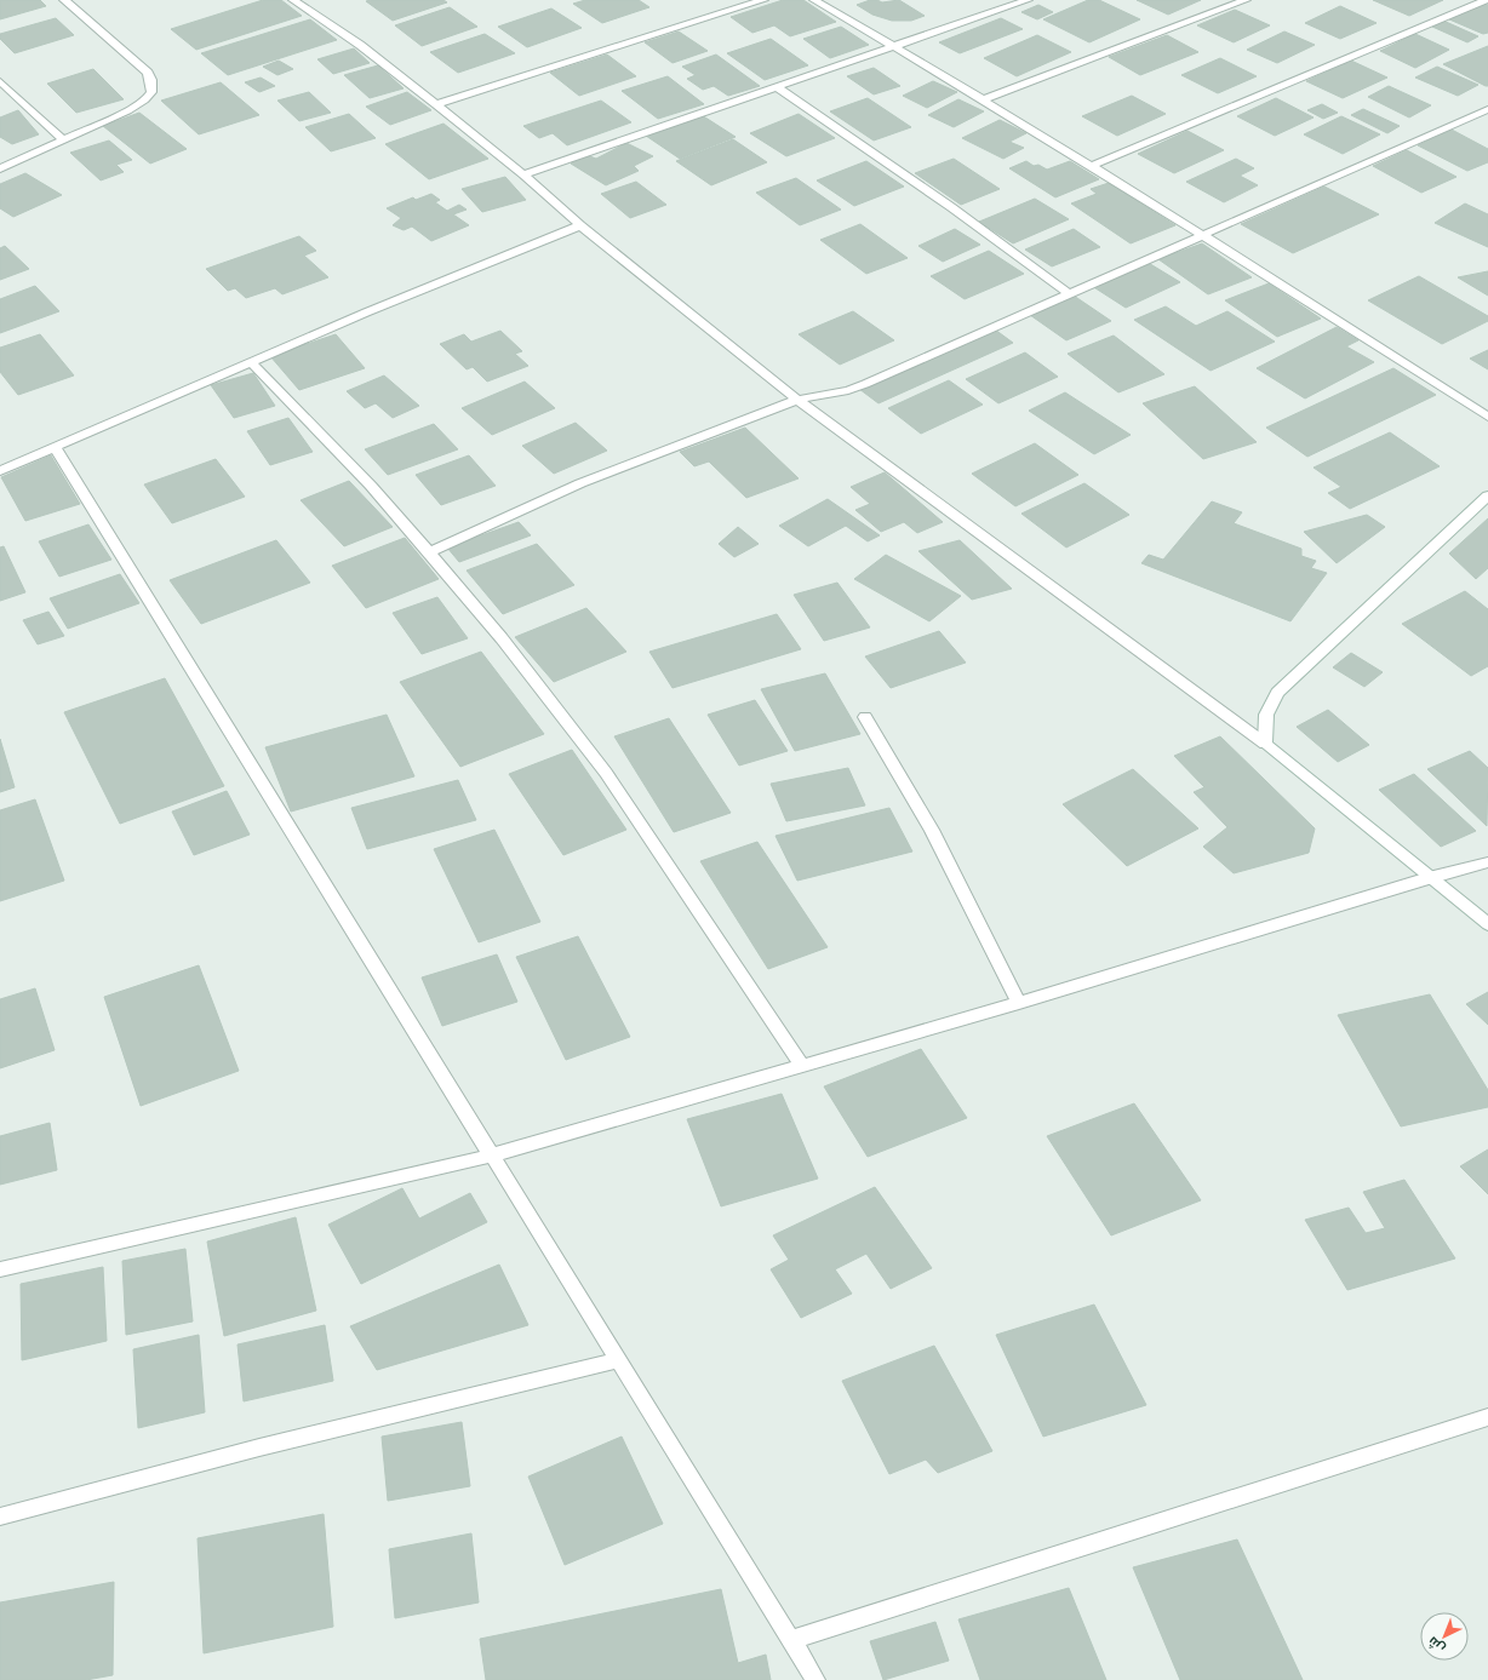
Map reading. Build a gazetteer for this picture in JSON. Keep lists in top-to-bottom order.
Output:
{
  "north": "bottom left"
}
